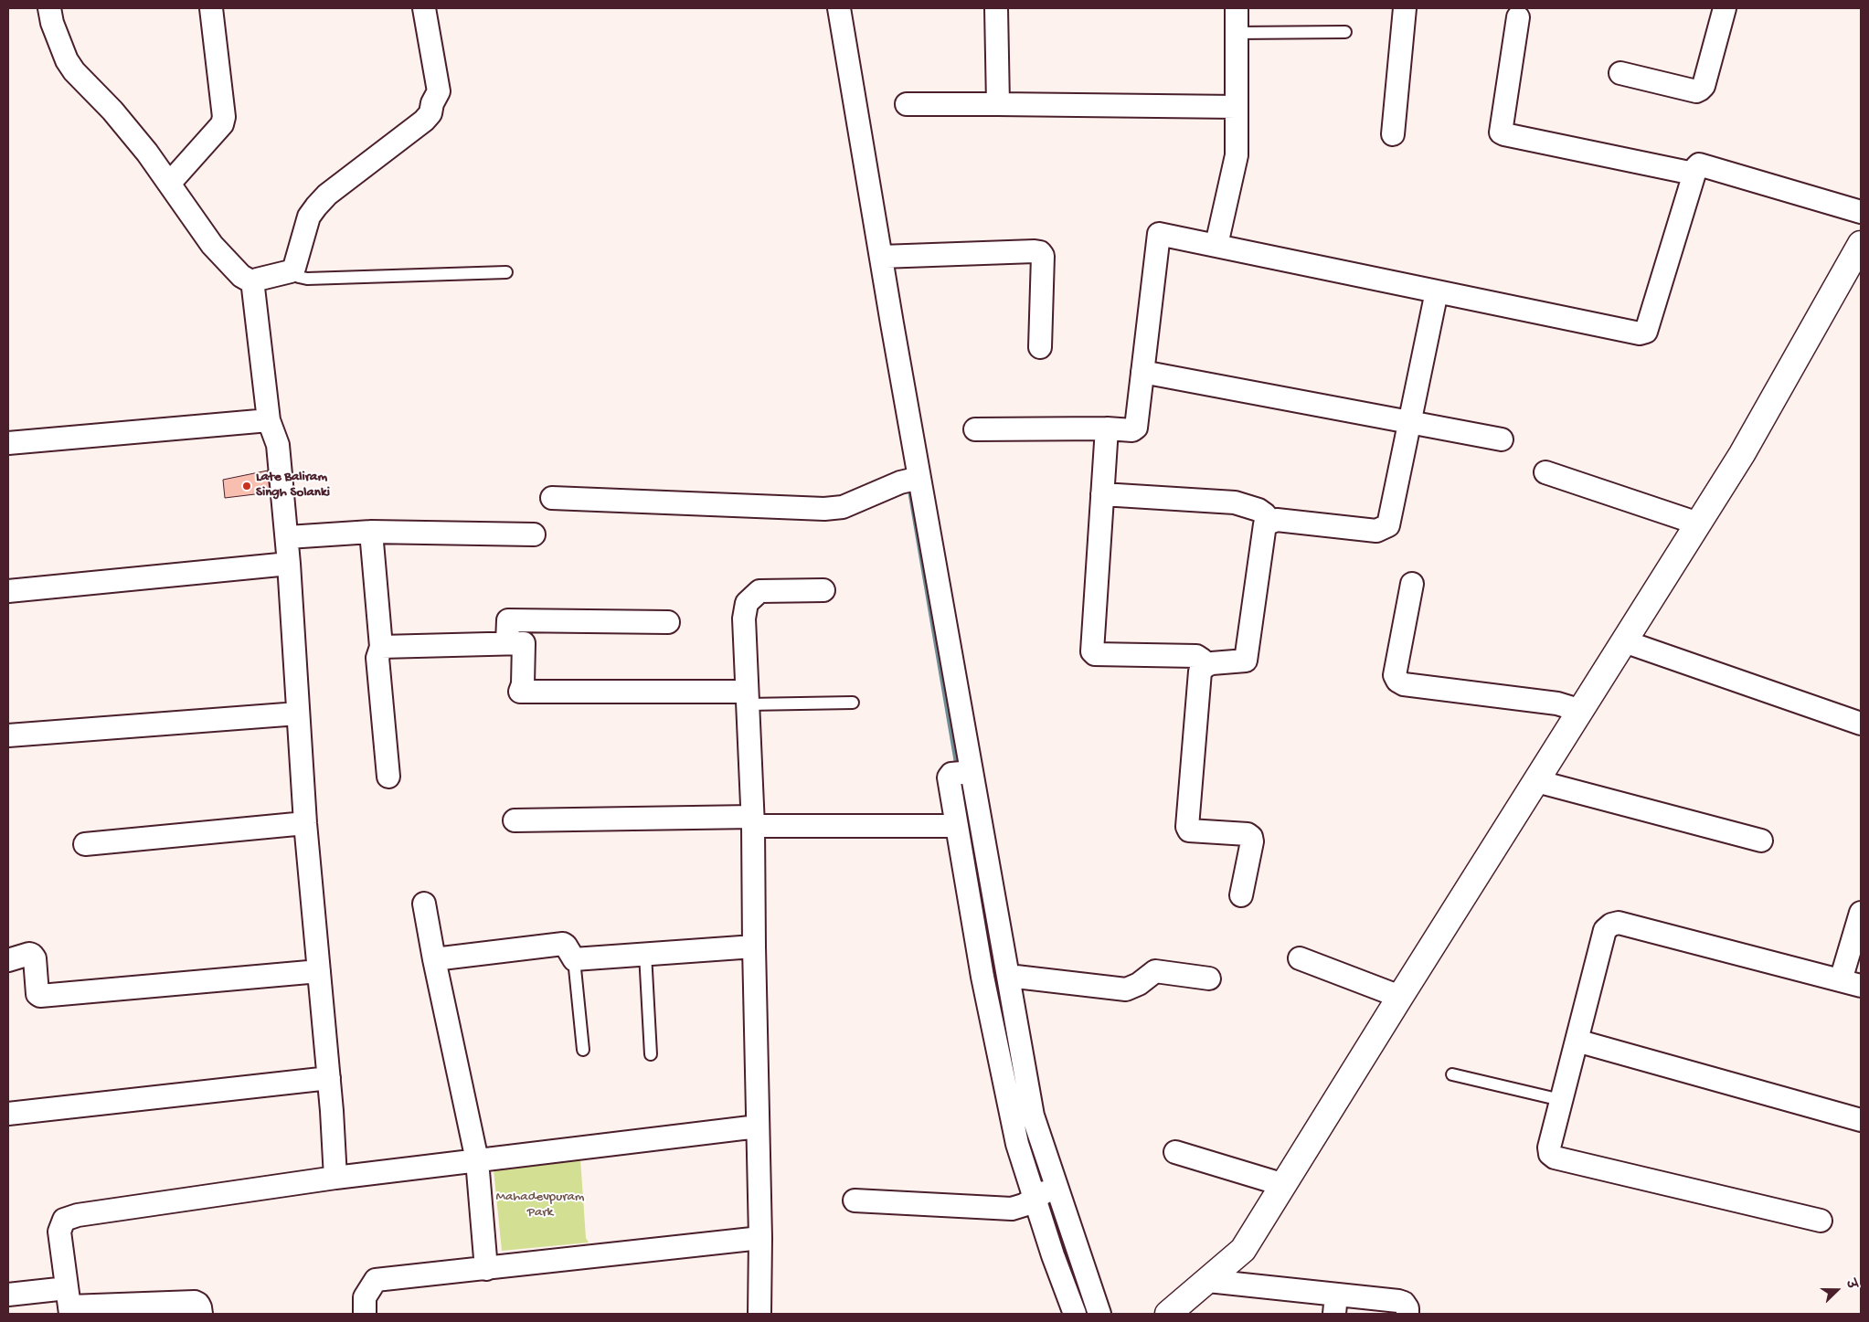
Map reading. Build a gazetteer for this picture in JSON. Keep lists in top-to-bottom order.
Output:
{
  "parks": ["Mahadevpuram Park"],
  "places": ["Late Baliram Singh Solanki"],
  "north": "right"
}
